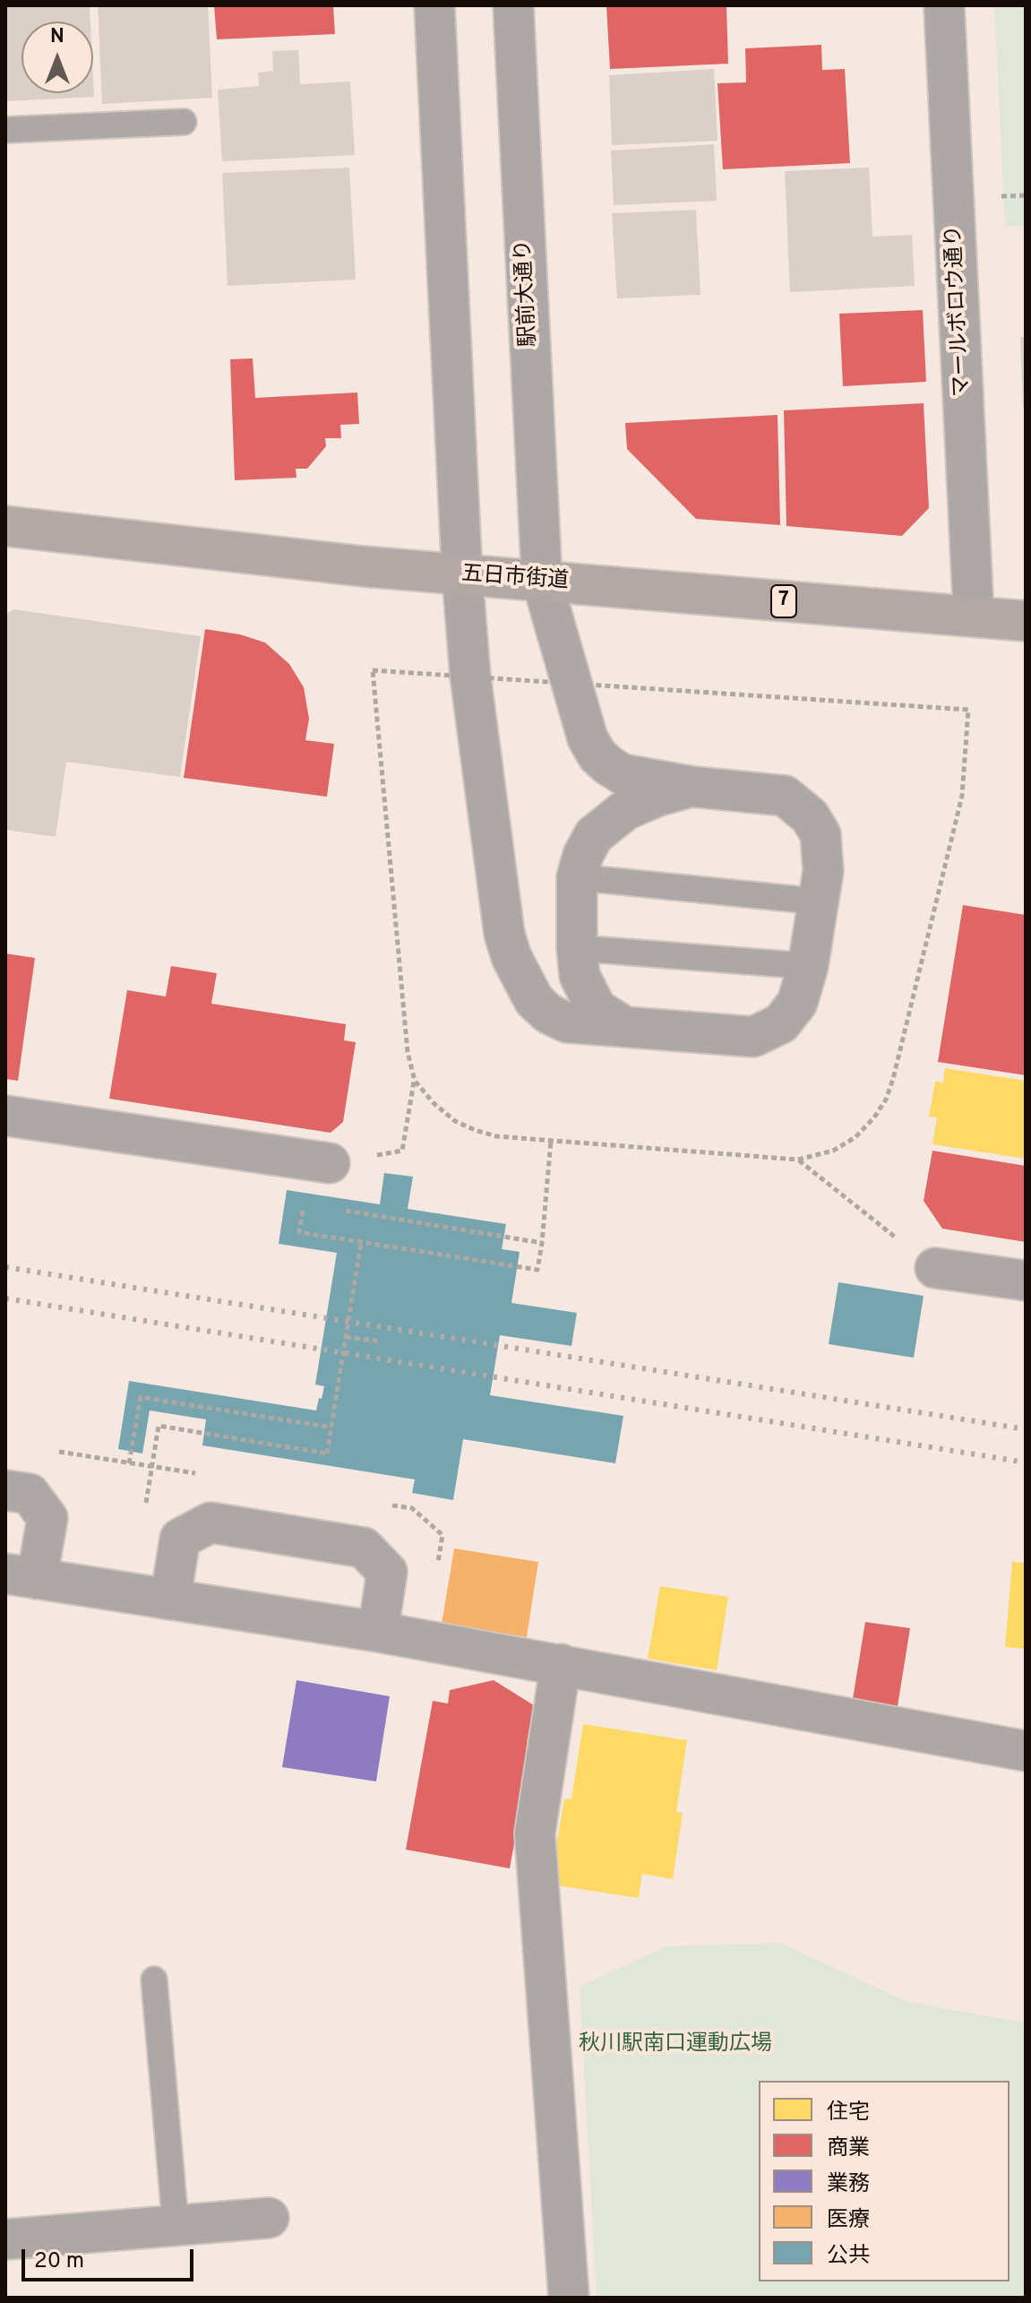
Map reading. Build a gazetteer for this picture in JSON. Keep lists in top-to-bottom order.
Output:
{
  "streets": {
    "main road": ["五日市街道", "7"],
    "street": ["駅前大通り", "マールボロウ通り"]
  },
  "crossings": [
    ["駅前大通り", "五日市街道"],
    ["マールボロウ通り", "五日市街道"]
  ],
  "parks": ["秋川駅南口運動広場"],
  "legend": [
    "住宅",
    "商業",
    "業務",
    "医療",
    "公共"
  ],
  "scale_bar": "20 m",
  "north": "top"
}
